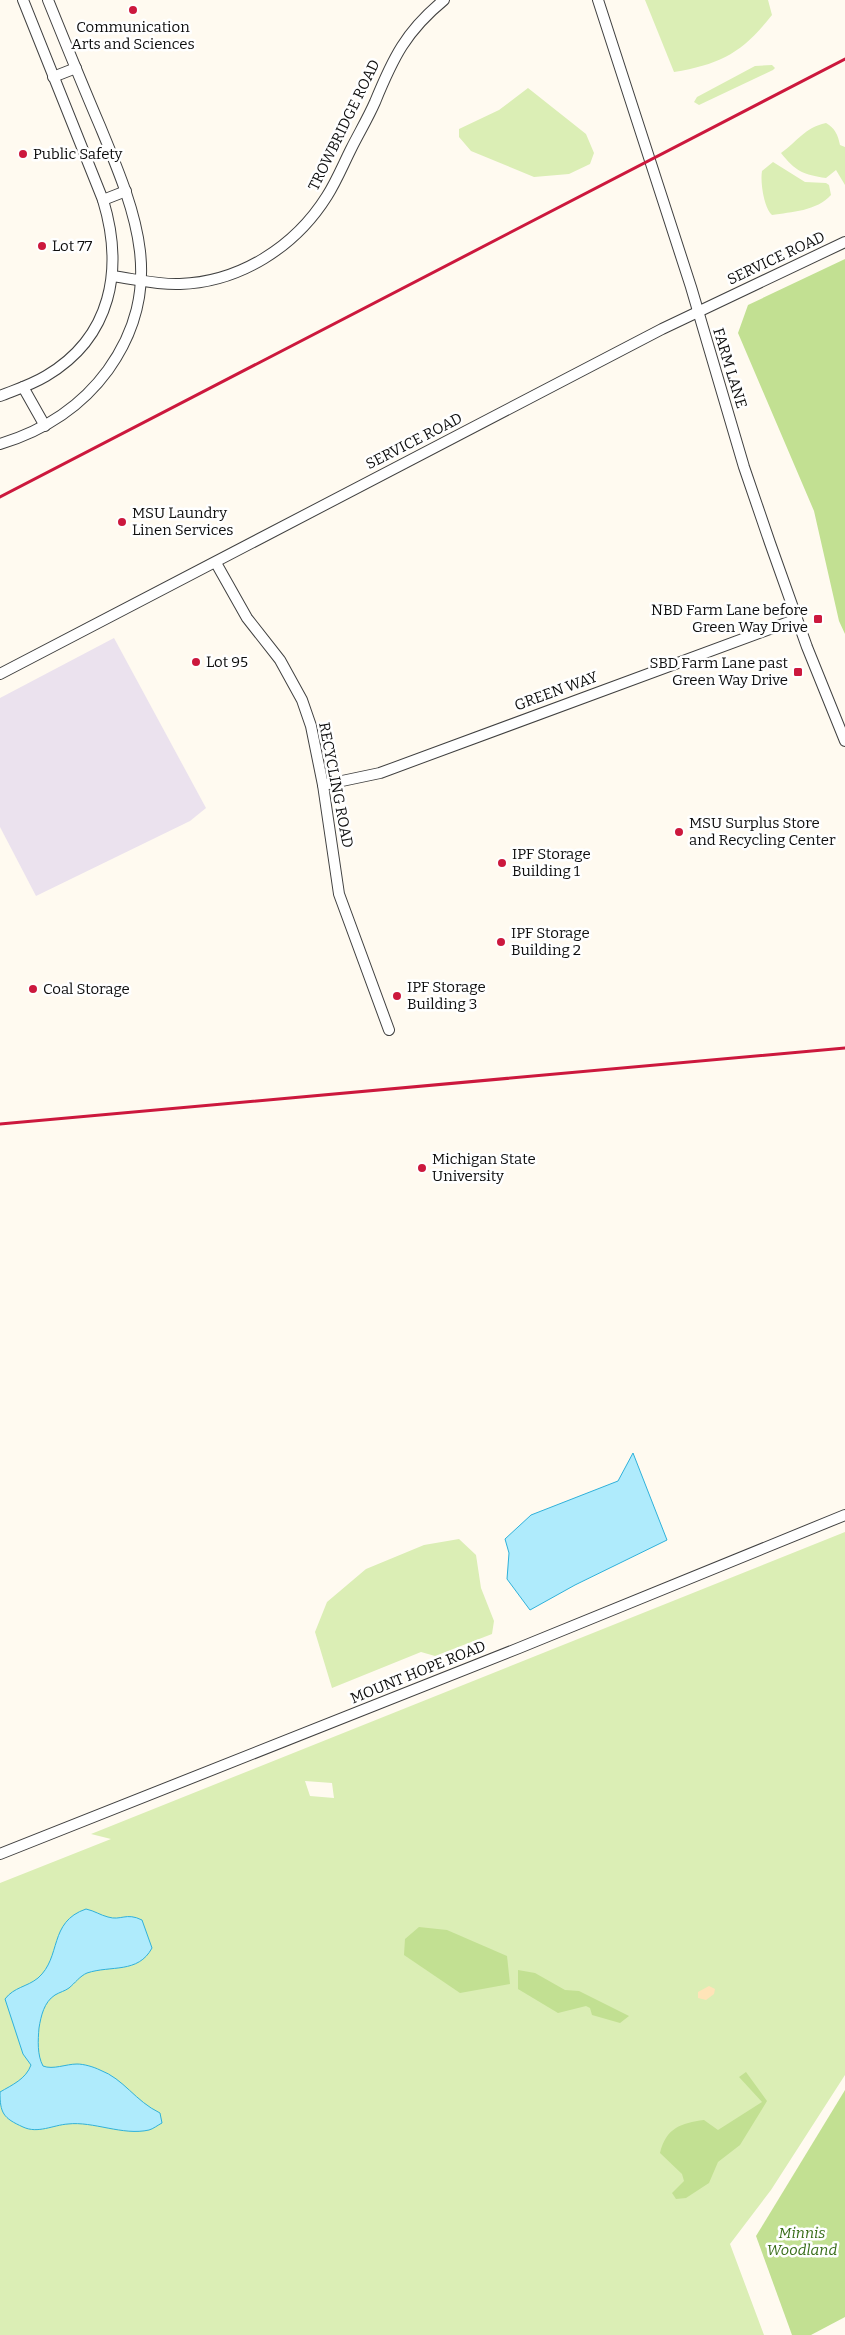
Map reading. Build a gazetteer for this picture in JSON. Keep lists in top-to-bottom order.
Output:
{
  "streets": {
    "street": [
      "TROWBRIDGE ROAD",
      "SERVICE ROAD",
      "FARM LANE",
      "GREEN WAY",
      "RECYCLING ROAD",
      "MOUNT HOPE ROAD"
    ]
  },
  "crossings": [
    ["SERVICE ROAD", "FARM LANE"],
    ["SERVICE ROAD", "RECYCLING ROAD"],
    ["FARM LANE", "GREEN WAY"],
    ["GREEN WAY", "RECYCLING ROAD"]
  ],
  "parks": ["Minnis Woodland"],
  "places": {
    "other": [
      "Communication Arts and Sciences",
      "Public Safety",
      "Lot 77",
      "MSU Laundry Linen Services",
      "Lot 95",
      "MSU Surplus Store and Recycling Center",
      "IPF Storage Building 1",
      "IPF Storage Building 2",
      "Coal Storage",
      "IPF Storage Building 3",
      "Michigan State University"
    ],
    "transit": ["NBD Farm Lane before Green Way Drive", "SBD Farm Lane past Green Way Drive"]
  }
}
